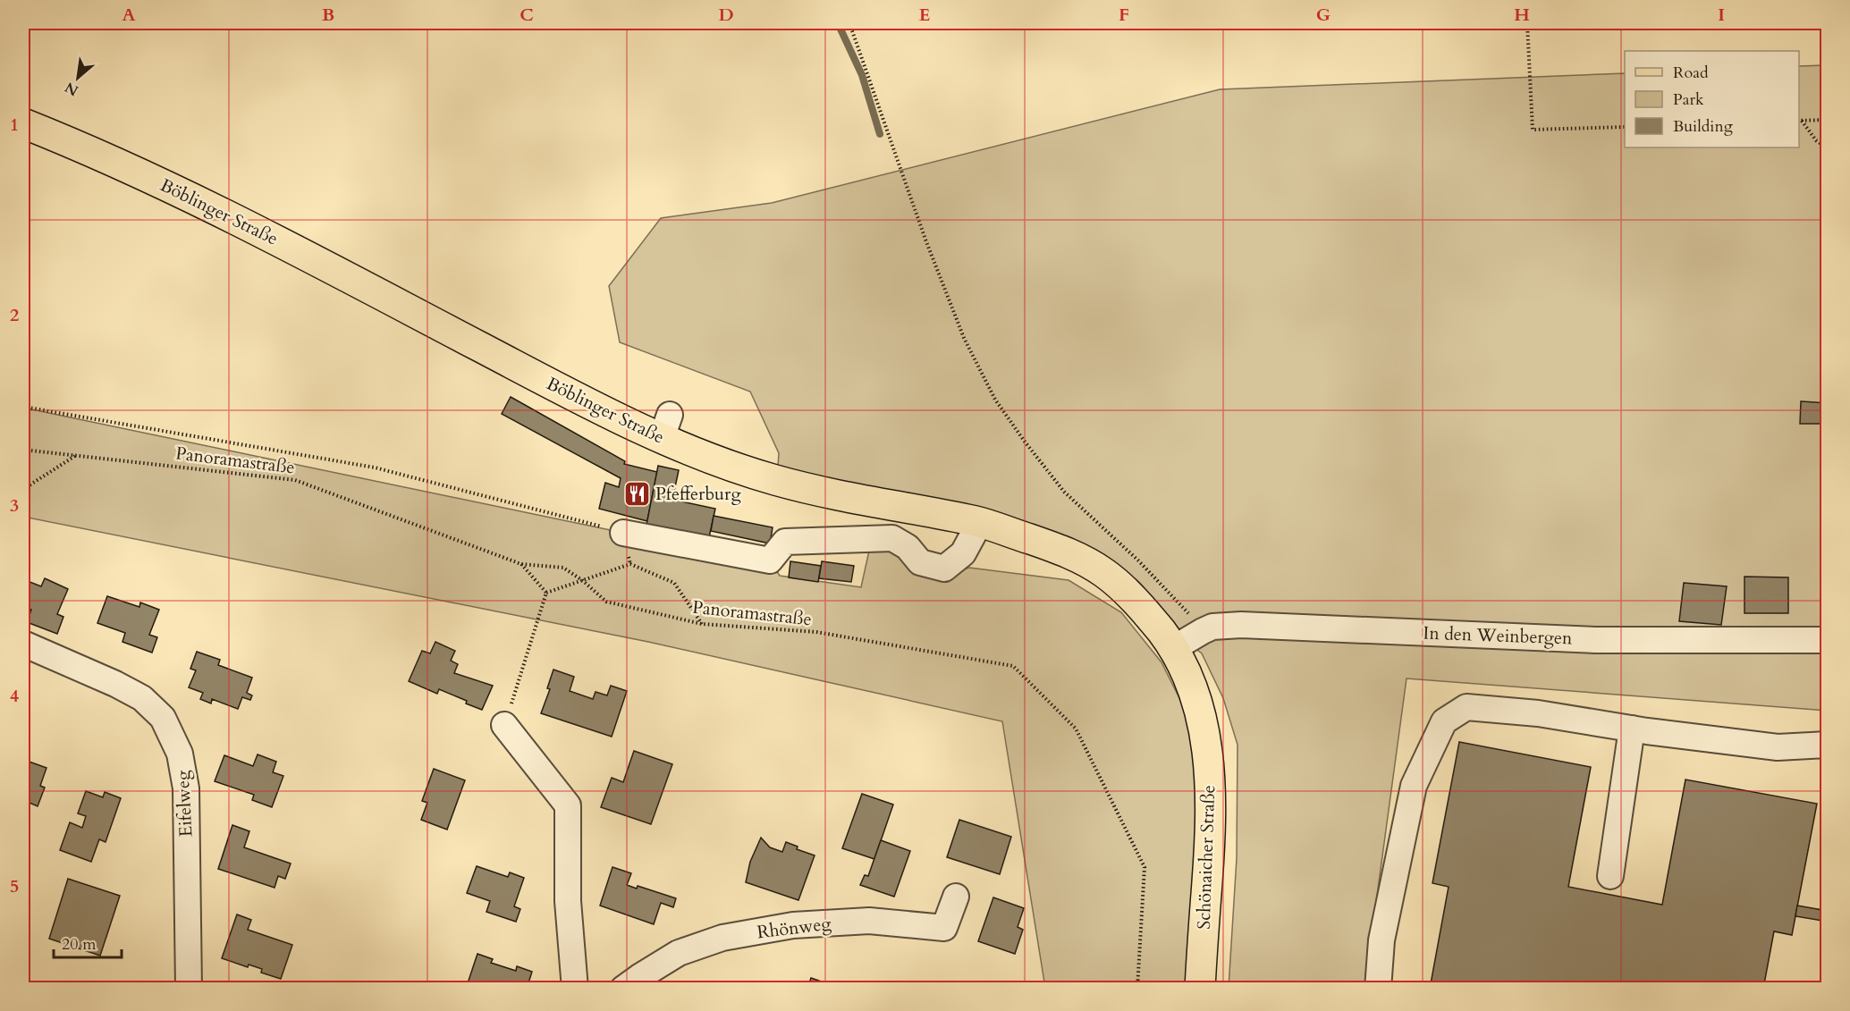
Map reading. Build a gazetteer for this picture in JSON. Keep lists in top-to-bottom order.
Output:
{
  "streets": {
    "main road": ["Böblinger Straße", "Schönaicher Straße"],
    "street": ["In den Weinbergen", "Eifelweg", "Rhönweg"],
    "path": ["Panoramastraße"]
  },
  "crossings": [
    ["Böblinger Straße", "In den Weinbergen"],
    ["Böblinger Straße", "Schönaicher Straße"],
    ["In den Weinbergen", "Schönaicher Straße"]
  ],
  "places": {
    "restaurant": ["Pfefferburg"]
  },
  "legend": ["Road", "Park", "Building"],
  "scale_bar": "20 m",
  "north": "bottom left",
  "grid": {
    "columns": [
      "A",
      "B",
      "C",
      "D",
      "E",
      "F",
      "G",
      "H",
      "I"
    ],
    "rows": [
      "1",
      "2",
      "3",
      "4",
      "5"
    ]
  }
}
